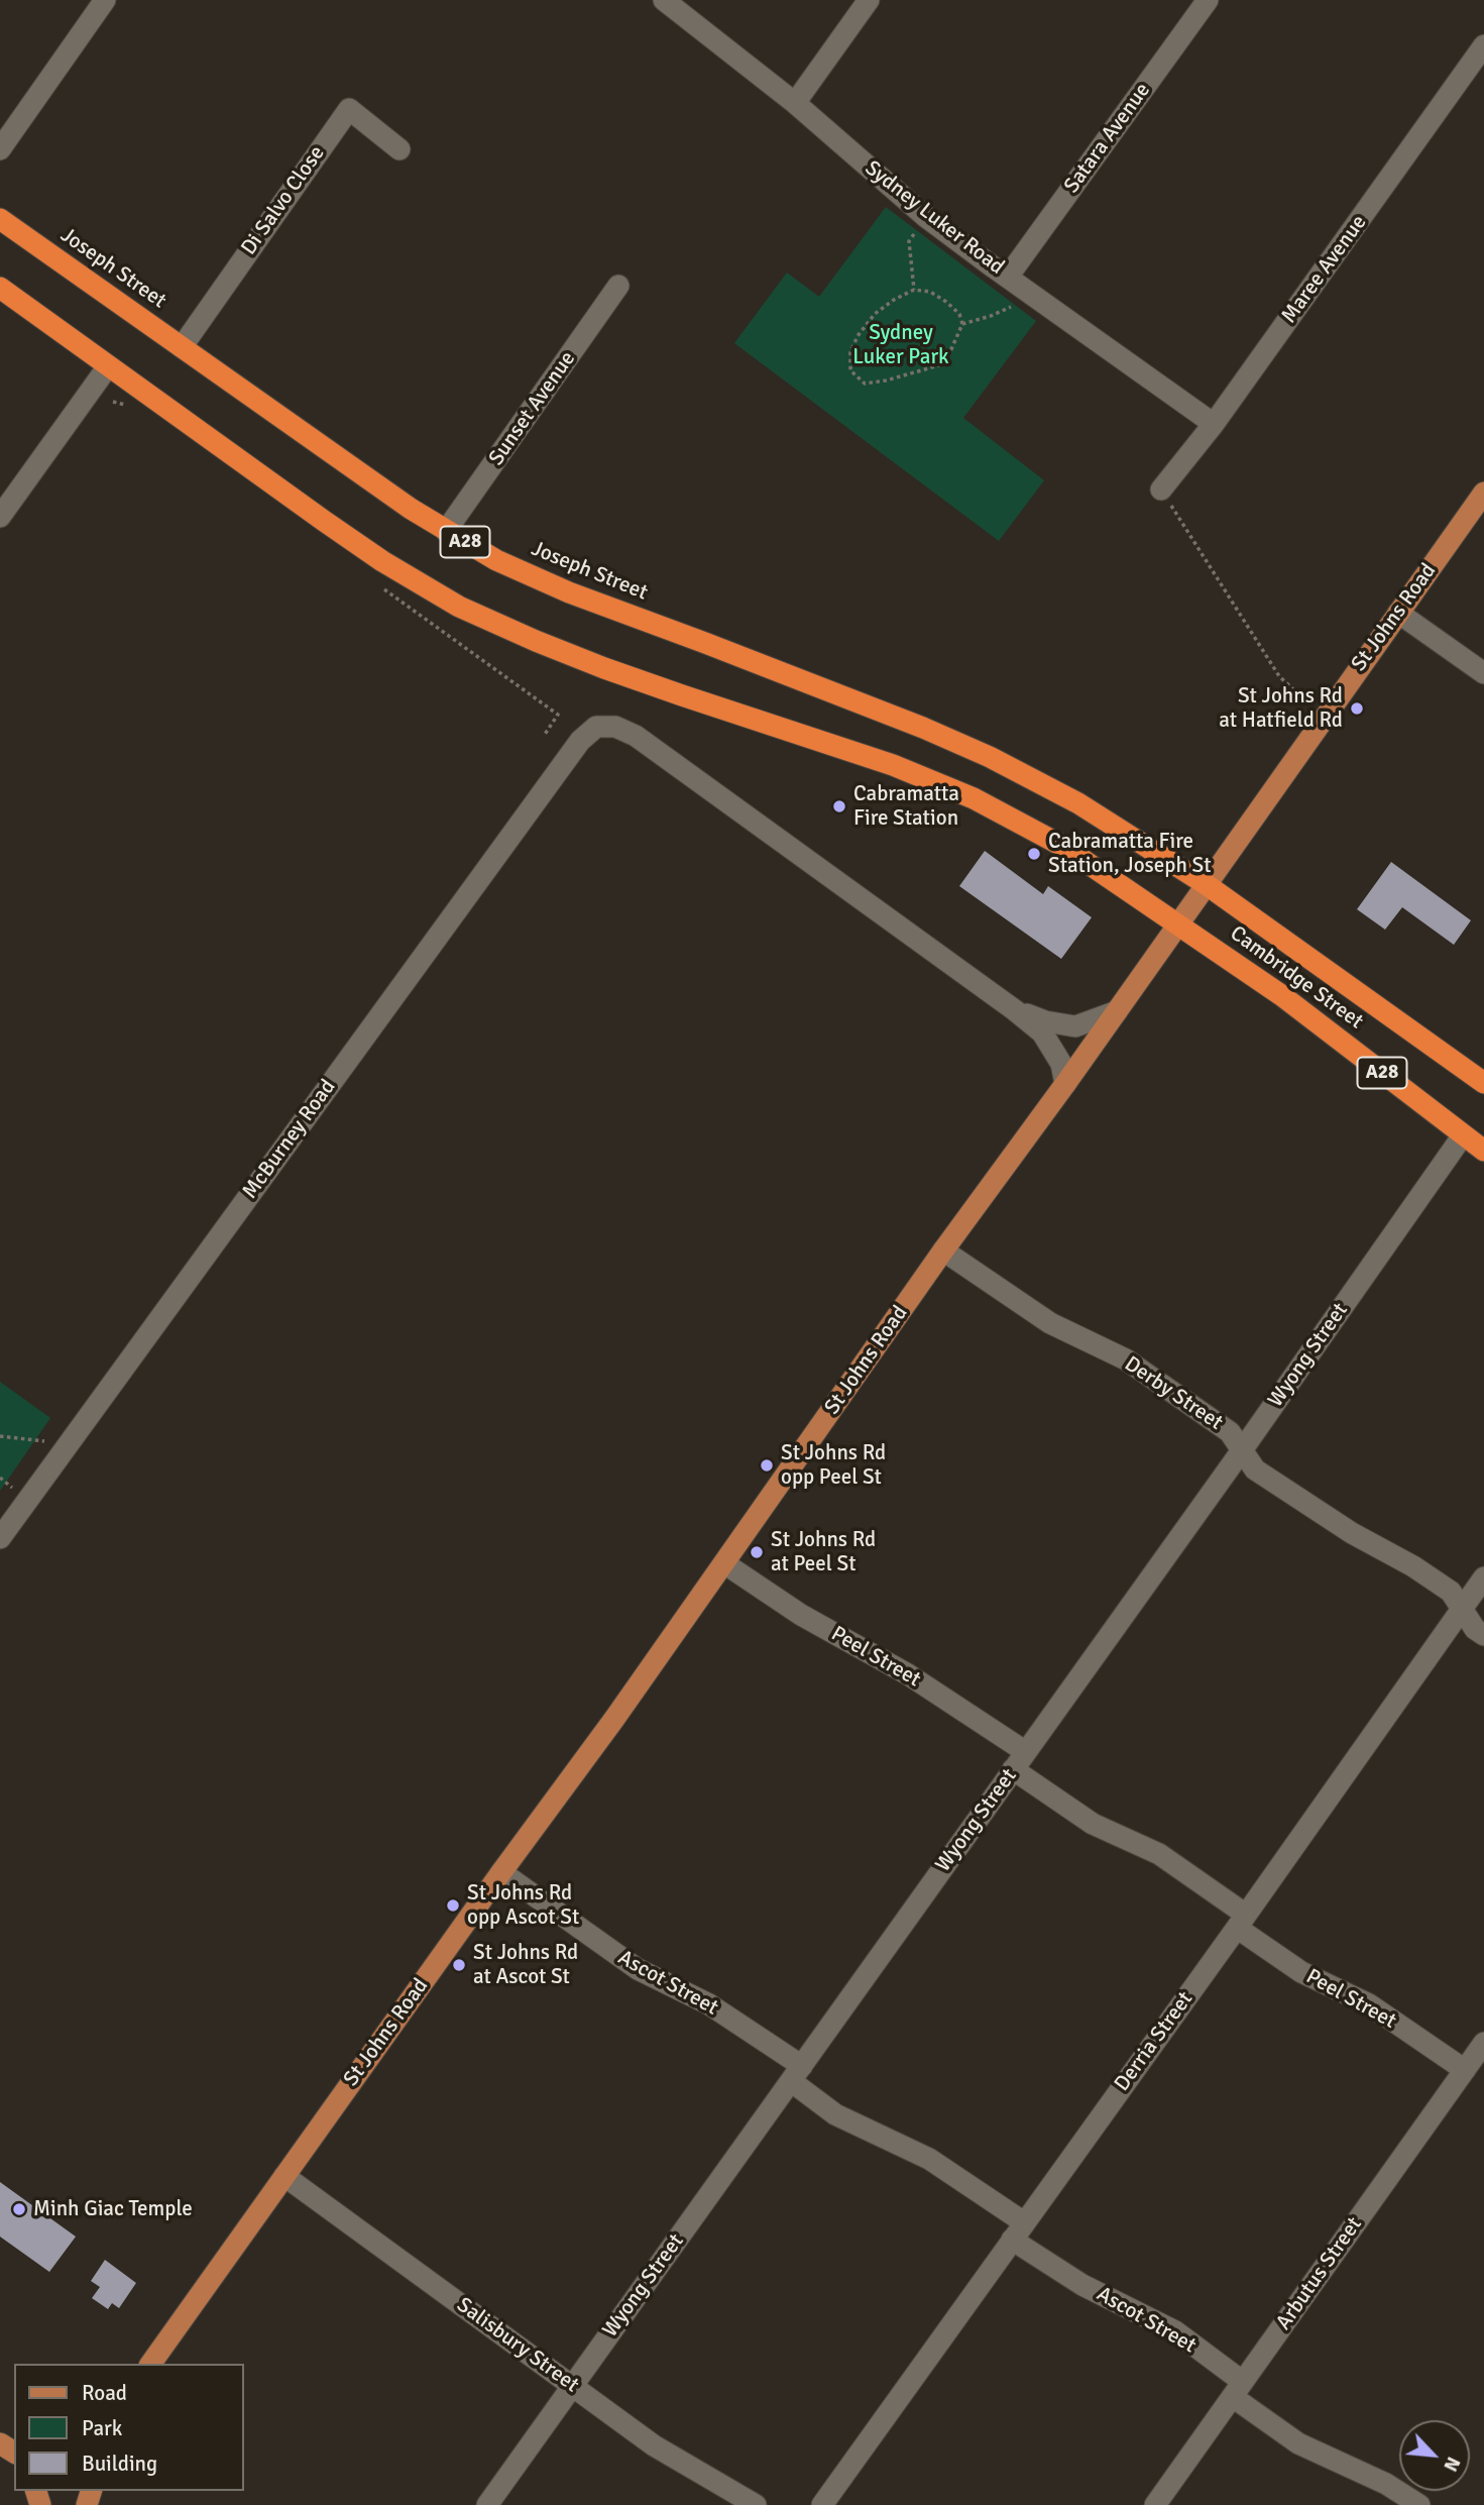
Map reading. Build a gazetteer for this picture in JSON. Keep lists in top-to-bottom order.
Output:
{
  "streets": {
    "highway": ["Joseph Street", "A28", "Cambridge Street"],
    "main road": ["St Johns Road"],
    "street": [
      "Satara Avenue",
      "Di Salvo Close",
      "Sydney Luker Road",
      "Maree Avenue",
      "Sunset Avenue",
      "McBurney Road",
      "Wyong Street",
      "Derby Street",
      "Peel Street",
      "Ascot Street",
      "Derria Street",
      "Arbutus Street",
      "Salisbury Street"
    ]
  },
  "crossings": [
    ["Satara Avenue", "Sydney Luker Road"],
    ["Di Salvo Close", "Joseph Street"],
    ["Sydney Luker Road", "Maree Avenue"],
    ["Joseph Street", "Sunset Avenue"],
    ["Joseph Street", "St Johns Road"],
    ["Joseph Street", "Cambridge Street"],
    ["A28", "St Johns Road"],
    ["A28", "Cambridge Street"],
    ["St Johns Road", "Cambridge Street"],
    ["St Johns Road", "Derby Street"],
    ["St Johns Road", "Peel Street"],
    ["St Johns Road", "Ascot Street"],
    ["St Johns Road", "Salisbury Street"],
    ["Cambridge Street", "Wyong Street"],
    ["Wyong Street", "Derby Street"],
    ["Wyong Street", "Peel Street"],
    ["Wyong Street", "Ascot Street"],
    ["Wyong Street", "Salisbury Street"],
    ["Derby Street", "Derria Street"],
    ["Peel Street", "Derria Street"],
    ["Peel Street", "Arbutus Street"],
    ["Ascot Street", "Derria Street"],
    ["Ascot Street", "Arbutus Street"]
  ],
  "parks": ["Sydney Luker Park"],
  "places": [
    "St Johns Rd at Hatfield Rd",
    "Cabramatta Fire Station",
    "Cabramatta Fire Station, Joseph St",
    "St Johns Rd opp Peel St",
    "St Johns Rd at Peel St",
    "St Johns Rd opp Ascot St",
    "St Johns Rd at Ascot St",
    "Minh Giac Temple"
  ],
  "legend": ["Road", "Park", "Building"],
  "north": "bottom right"
}
